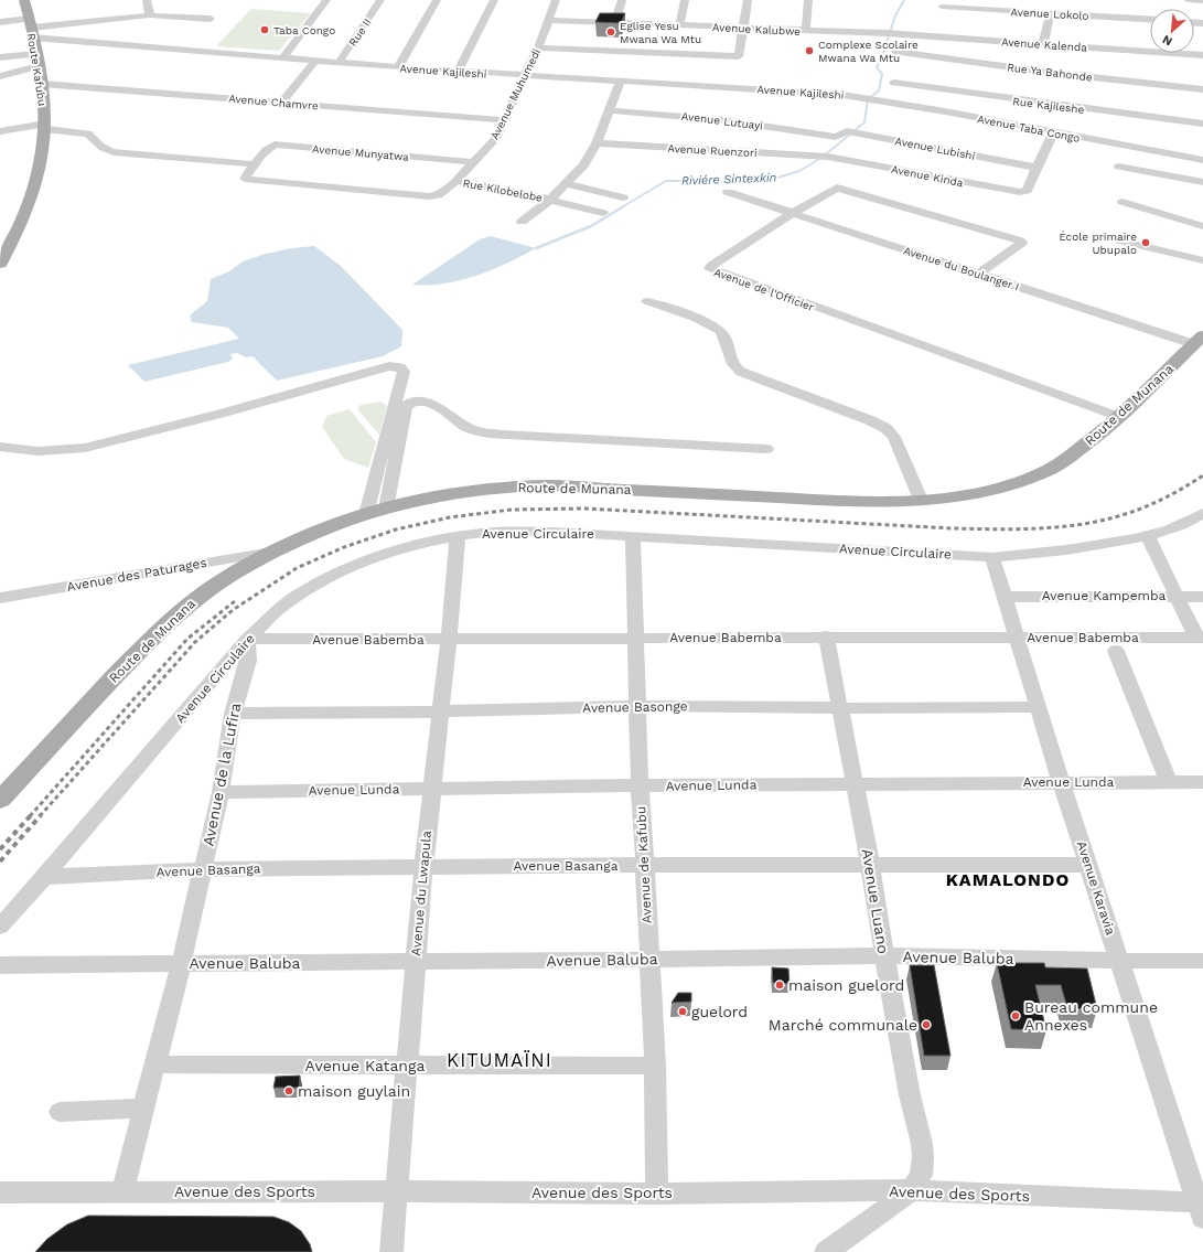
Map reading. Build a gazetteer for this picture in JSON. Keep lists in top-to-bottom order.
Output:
{
  "streets": {
    "main road": ["Route Kafubu", "Route de Munana"],
    "street": [
      "Avenue Lokolo",
      "Avenue Kalubwe",
      "Rue II",
      "Avenue Kalenda",
      "Avenue Kajileshi",
      "Rue Ya Bahonde",
      "Avenue Muhumedi",
      "Avenue Chamvre",
      "Rue Kajileshe",
      "Avenue Lutuayi",
      "Avenue Taba Congo",
      "Avenue Lubishi",
      "Avenue Ruenzori",
      "Avenue Munyatwa",
      "Avenue Kinda",
      "Rue Kilobelobe",
      "Avenue du Boulanger I",
      "Avenue de l'Officier",
      "Avenue Circulaire",
      "Avenue des Paturages",
      "Avenue Kampemba",
      "Avenue Babemba",
      "Avenue Basonge",
      "Avenue de la Lufira",
      "Avenue Lunda",
      "Avenue de Kafubu",
      "Avenue Basanga",
      "Avenue Karavia",
      "Avenue du Lwapula",
      "Avenue Luano",
      "Avenue Baluba",
      "Avenue Katanga",
      "Avenue des Sports"
    ]
  },
  "crossings": [
    ["Avenue Kalubwe", "Avenue Kalenda"],
    ["Avenue Kalubwe", "Avenue Muhumedi"],
    ["Rue II", "Avenue Kajileshi"],
    ["Route Kafubu", "Avenue Kajileshi"],
    ["Route Kafubu", "Avenue Chamvre"],
    ["Avenue Kajileshi", "Avenue Muhumedi"],
    ["Avenue Kajileshi", "Avenue Taba Congo"],
    ["Avenue Muhumedi", "Avenue Chamvre"],
    ["Avenue Muhumedi", "Avenue Munyatwa"],
    ["Avenue Muhumedi", "Rue Kilobelobe"],
    ["Avenue Lutuayi", "Avenue Lubishi"],
    ["Avenue Lubishi", "Avenue Kinda"],
    ["Avenue Ruenzori", "Avenue Kinda"],
    ["Avenue du Boulanger I", "Avenue de l'Officier"],
    ["Avenue du Boulanger I", "Route de Munana"],
    ["Avenue de l'Officier", "Route de Munana"],
    ["Route de Munana", "Avenue des Paturages"],
    ["Avenue Circulaire", "Avenue Babemba"],
    ["Avenue Circulaire", "Avenue de la Lufira"],
    ["Avenue Circulaire", "Avenue de Kafubu"],
    ["Avenue Circulaire", "Avenue Basanga"],
    ["Avenue Circulaire", "Avenue Karavia"],
    ["Avenue Circulaire", "Avenue du Lwapula"],
    ["Avenue Kampemba", "Avenue Karavia"],
    ["Avenue Babemba", "Avenue de la Lufira"],
    ["Avenue Babemba", "Avenue de Kafubu"],
    ["Avenue Babemba", "Avenue Karavia"],
    ["Avenue Babemba", "Avenue du Lwapula"],
    ["Avenue Babemba", "Avenue Luano"],
    ["Avenue Basonge", "Avenue de la Lufira"],
    ["Avenue Basonge", "Avenue de Kafubu"],
    ["Avenue Basonge", "Avenue Karavia"],
    ["Avenue Basonge", "Avenue du Lwapula"],
    ["Avenue Basonge", "Avenue Luano"],
    ["Avenue de la Lufira", "Avenue Lunda"],
    ["Avenue de la Lufira", "Avenue Basanga"],
    ["Avenue de la Lufira", "Avenue Baluba"],
    ["Avenue de la Lufira", "Avenue Katanga"],
    ["Avenue de la Lufira", "Avenue des Sports"],
    ["Avenue Lunda", "Avenue de Kafubu"],
    ["Avenue Lunda", "Avenue Karavia"],
    ["Avenue Lunda", "Avenue du Lwapula"],
    ["Avenue Lunda", "Avenue Luano"],
    ["Avenue de Kafubu", "Avenue Basanga"],
    ["Avenue de Kafubu", "Avenue Baluba"],
    ["Avenue de Kafubu", "Avenue Katanga"],
    ["Avenue de Kafubu", "Avenue des Sports"],
    ["Avenue Basanga", "Avenue Karavia"],
    ["Avenue Basanga", "Avenue du Lwapula"],
    ["Avenue Basanga", "Avenue Luano"],
    ["Avenue Karavia", "Avenue Baluba"],
    ["Avenue Karavia", "Avenue des Sports"],
    ["Avenue du Lwapula", "Avenue Baluba"],
    ["Avenue du Lwapula", "Avenue Katanga"],
    ["Avenue du Lwapula", "Avenue des Sports"],
    ["Avenue Luano", "Avenue Baluba"],
    ["Avenue Luano", "Avenue des Sports"]
  ],
  "districts": ["KAMALONDO", "KITUMAÏNI"],
  "water": ["Riviére Sintexkin"],
  "places": [
    "Taba Congo",
    "Eglise Yesu Mwana Wa Mtu",
    "Complexe Scolaire Mwana Wa Mtu",
    "École primaire Ubupalo",
    "maison guelord",
    "guelord",
    "Bureau commune Annexes",
    "Marché communale",
    "maison guylain"
  ],
  "north": "bottom left"
}
